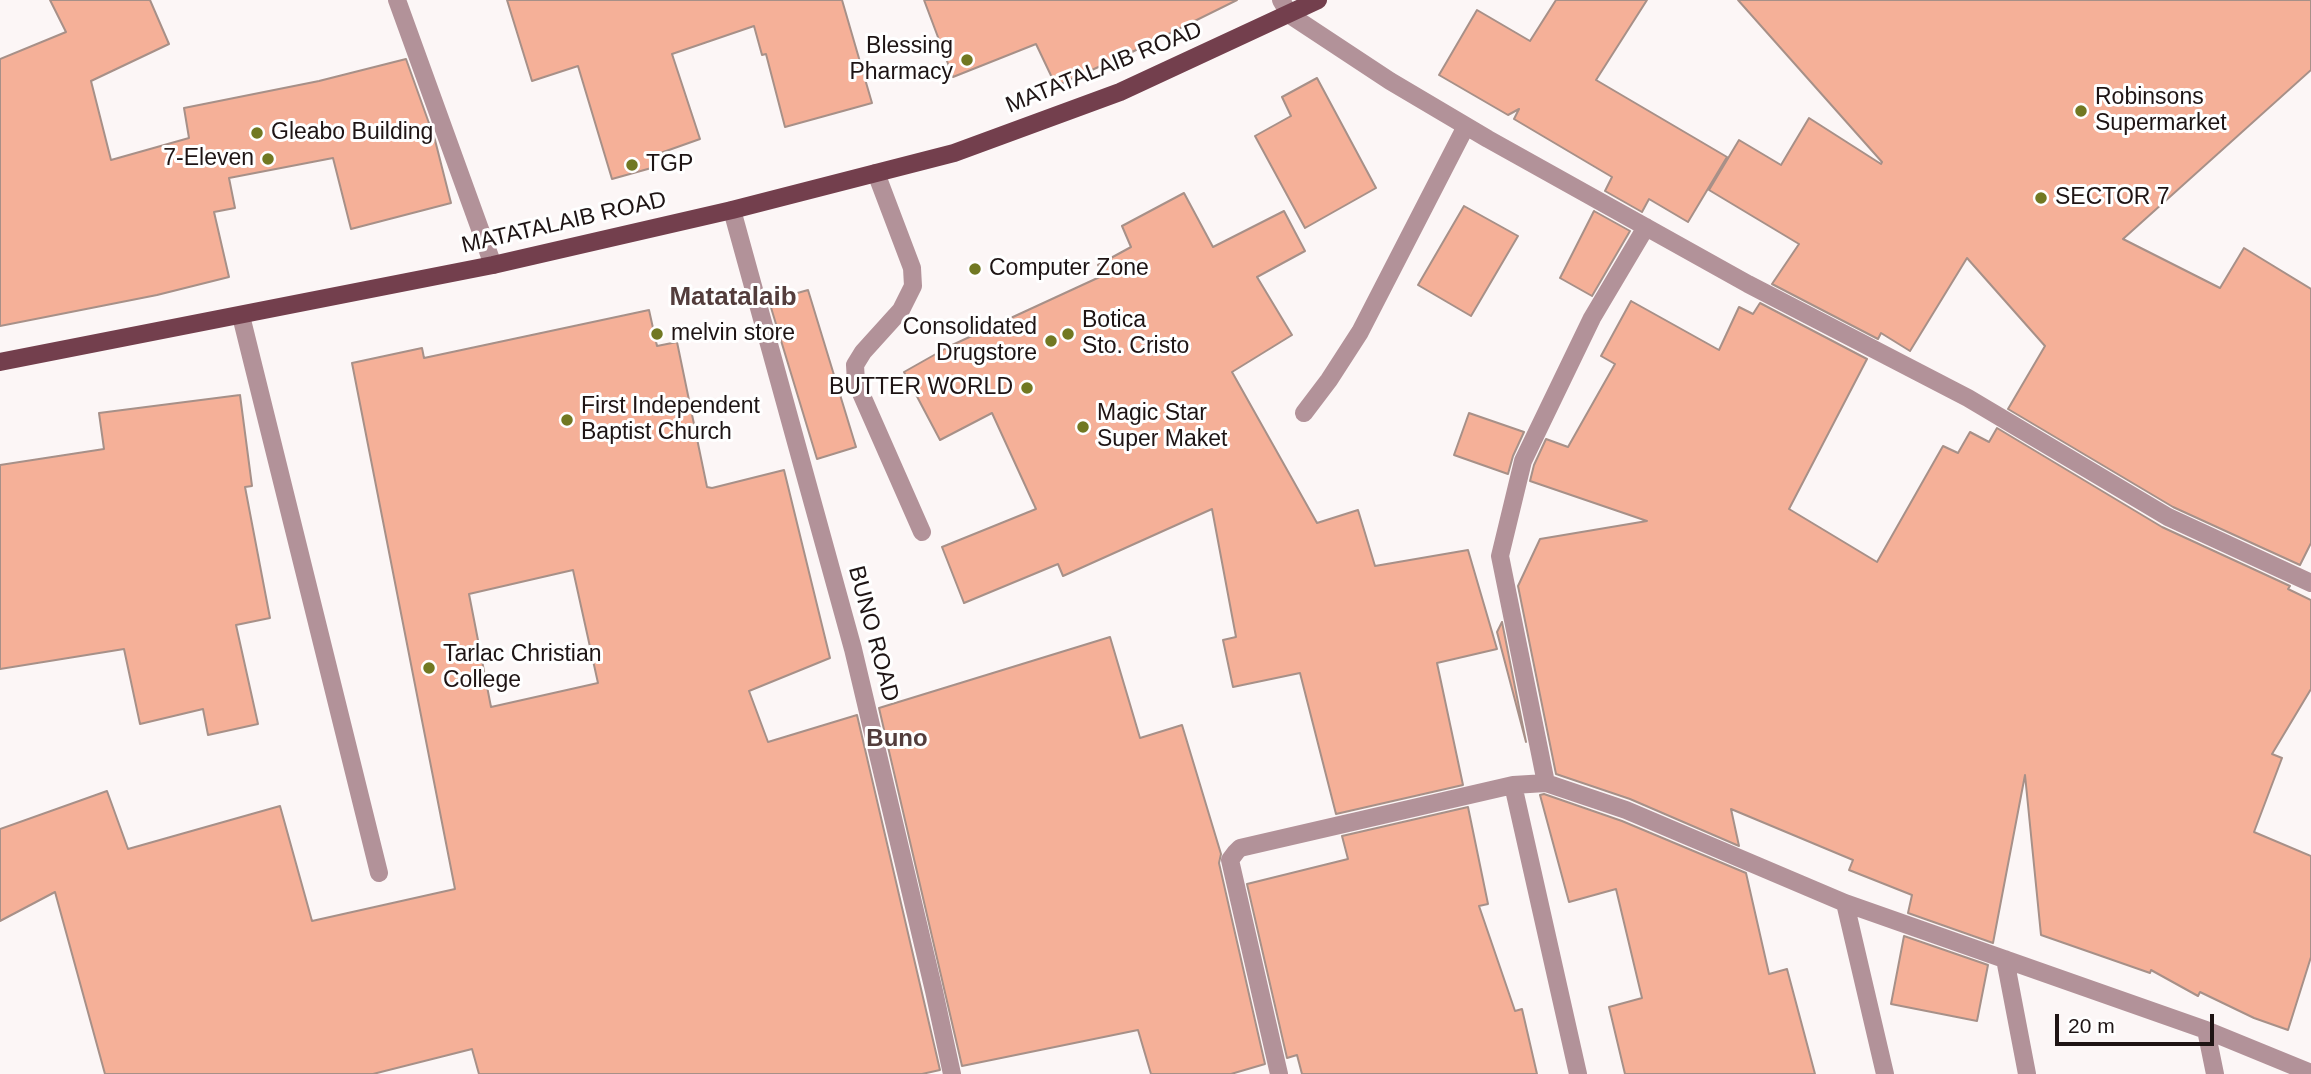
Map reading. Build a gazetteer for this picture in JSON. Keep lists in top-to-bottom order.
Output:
{
  "streets": {
    "main road": ["MATATALAIB ROAD"],
    "street": ["BUNO ROAD"]
  },
  "crossings": [
    ["MATATALAIB ROAD", "BUNO ROAD"]
  ],
  "districts": ["Matatalaib", "Buno"],
  "places": [
    "Blessing Pharmacy",
    "Robinsons Supermarket",
    "Gleabo Building",
    "7-Eleven",
    "TGP",
    "SECTOR 7",
    "Computer Zone",
    "melvin store",
    "Botica Sto. Cristo",
    "Consolidated Drugstore",
    "BUTTER WORLD",
    "First Independent Baptist Church",
    "Magic Star Super Maket",
    "Tarlac Christian College"
  ],
  "scale_bar": "20 m"
}
